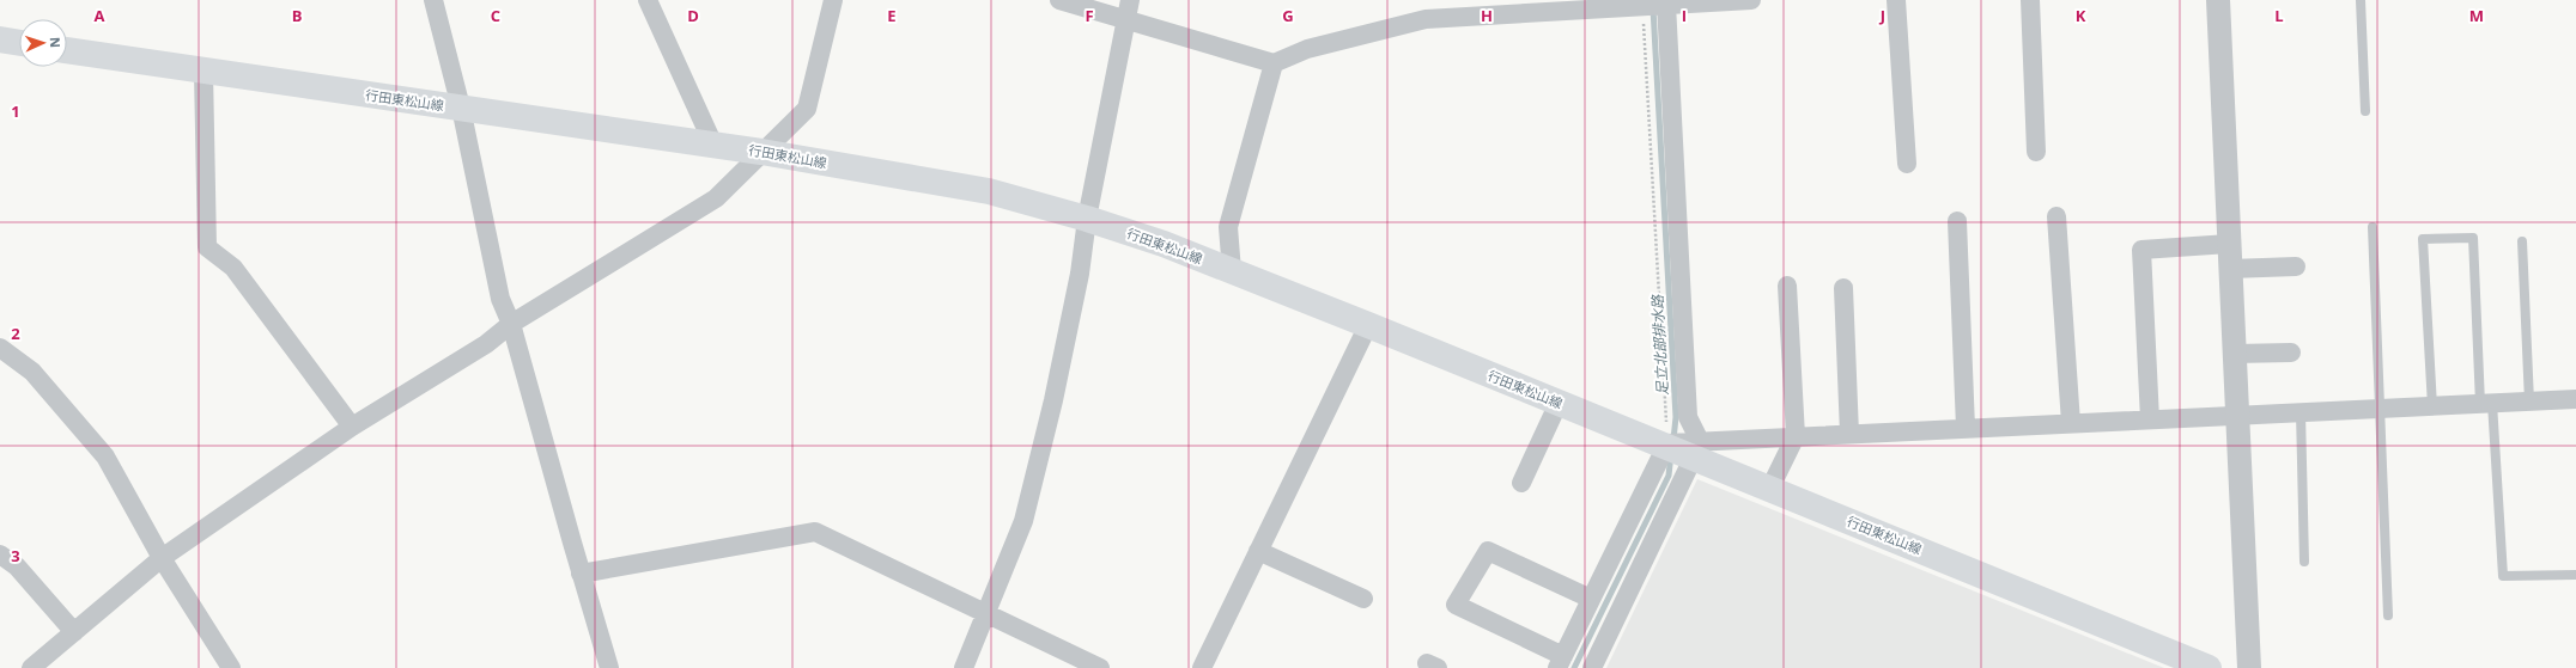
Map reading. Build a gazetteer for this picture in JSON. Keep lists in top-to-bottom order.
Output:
{
  "streets": {
    "main road": ["行田東松山線"]
  },
  "water": ["足立北部排水路"],
  "north": "right",
  "grid": {
    "columns": [
      "A",
      "B",
      "C",
      "D",
      "E",
      "F",
      "G",
      "H",
      "I",
      "J",
      "K",
      "L",
      "M"
    ],
    "rows": ["1", "2", "3"]
  }
}
